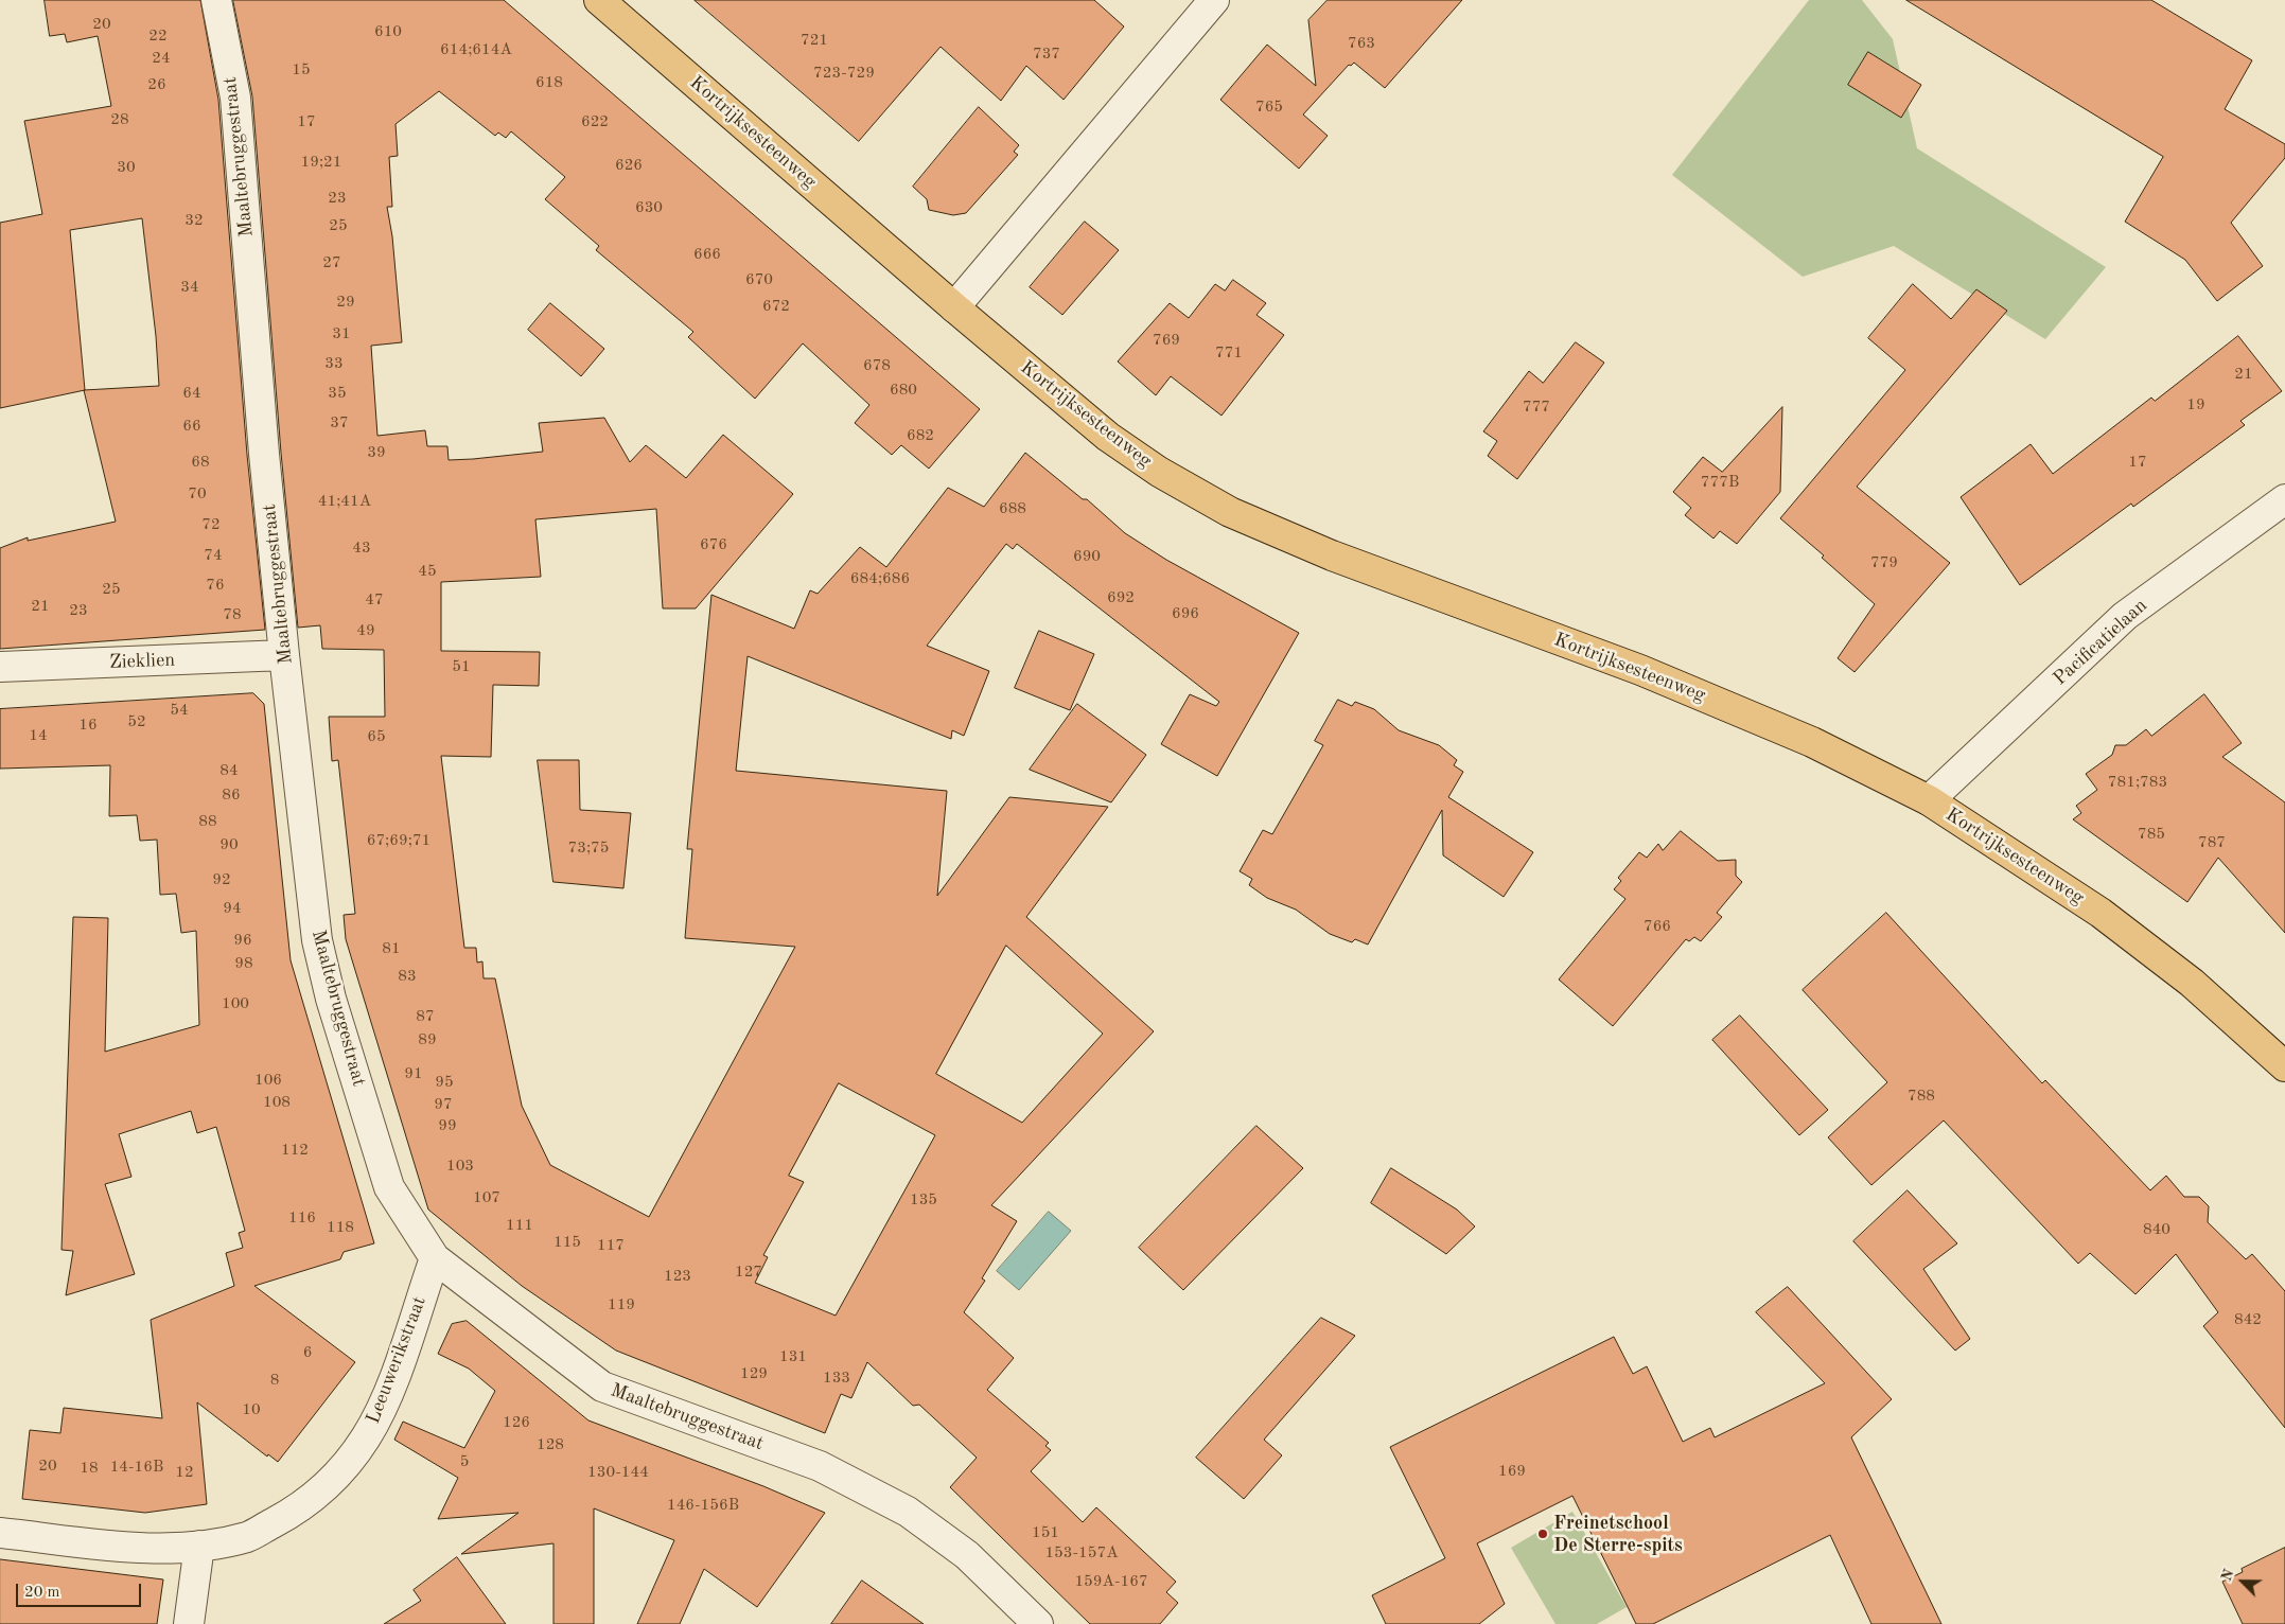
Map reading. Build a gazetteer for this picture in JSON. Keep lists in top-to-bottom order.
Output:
{
  "streets": {
    "main road": ["Kortrijksesteenweg"],
    "street": [
      "Maaltebruggestraat",
      "Pacificatielaan",
      "Zieklien",
      "Leeuwerikstraat"
    ]
  },
  "crossings": [
    ["Kortrijksesteenweg", "Pacificatielaan"],
    ["Maaltebruggestraat", "Zieklien"],
    ["Maaltebruggestraat", "Leeuwerikstraat"]
  ],
  "places": ["Freinetschool De Sterre-spits"],
  "house_numbers": [
    "20",
    "610",
    "22",
    "721",
    "763",
    "614;614A",
    "737",
    "24",
    "15",
    "723-729",
    "618",
    "26",
    "765",
    "28",
    "17",
    "622",
    "19;21",
    "626",
    "30",
    "23",
    "630",
    "32",
    "25",
    "666",
    "27",
    "670",
    "34",
    "29",
    "672",
    "31",
    "769",
    "771",
    "33",
    "678",
    "21",
    "680",
    "64",
    "35",
    "19",
    "777",
    "37",
    "66",
    "682",
    "39",
    "68",
    "17",
    "777B",
    "70",
    "41;41A",
    "688",
    "72",
    "676",
    "43",
    "74",
    "690",
    "779",
    "45",
    "684;686",
    "76",
    "25",
    "692",
    "47",
    "21",
    "23",
    "696",
    "78",
    "49",
    "51",
    "54",
    "52",
    "16",
    "14",
    "65",
    "84",
    "781;783",
    "86",
    "88",
    "785",
    "67;69;71",
    "787",
    "90",
    "73;75",
    "92",
    "94",
    "766",
    "96",
    "81",
    "98",
    "83",
    "100",
    "87",
    "89",
    "91",
    "106",
    "95",
    "788",
    "108",
    "97",
    "99",
    "112",
    "103",
    "107",
    "135",
    "116",
    "111",
    "118",
    "840",
    "115",
    "117",
    "127",
    "123",
    "119",
    "842",
    "6",
    "131",
    "129",
    "133",
    "8",
    "10",
    "126",
    "128",
    "5",
    "20",
    "14-16B",
    "18",
    "169",
    "12",
    "130-144",
    "146-156B",
    "151",
    "153-157A",
    "159A-167"
  ],
  "scale_bar": "20 m",
  "north": "top left"
}
